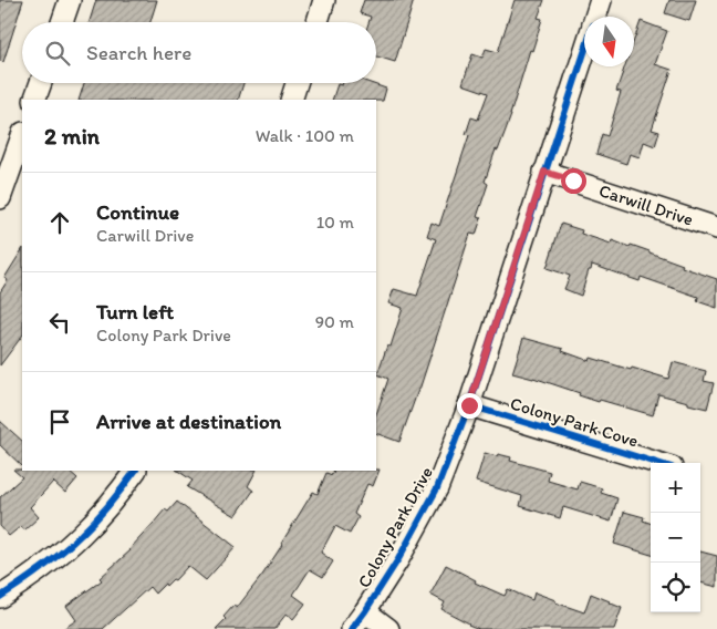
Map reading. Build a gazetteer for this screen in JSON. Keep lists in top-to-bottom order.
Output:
{
  "streets": {
    "street": ["Carwill Drive", "Colony Park Cove", "Colony Park Drive"]
  },
  "crossings": [
    ["Carwill Drive", "Colony Park Drive"],
    ["Colony Park Cove", "Colony Park Drive"]
  ],
  "north": "bottom",
  "page": {
    "search": "Search here",
    "heading": ["2 min", "Walk · 100 m"],
    "list": [
      ["Continue", "Carwill Drive", "10 m"],
      ["Turn left", "Colony Park Drive", "90 m"],
      "Arrive at destination"
    ],
    "map_buttons": ["+", "−"]
  }
}
